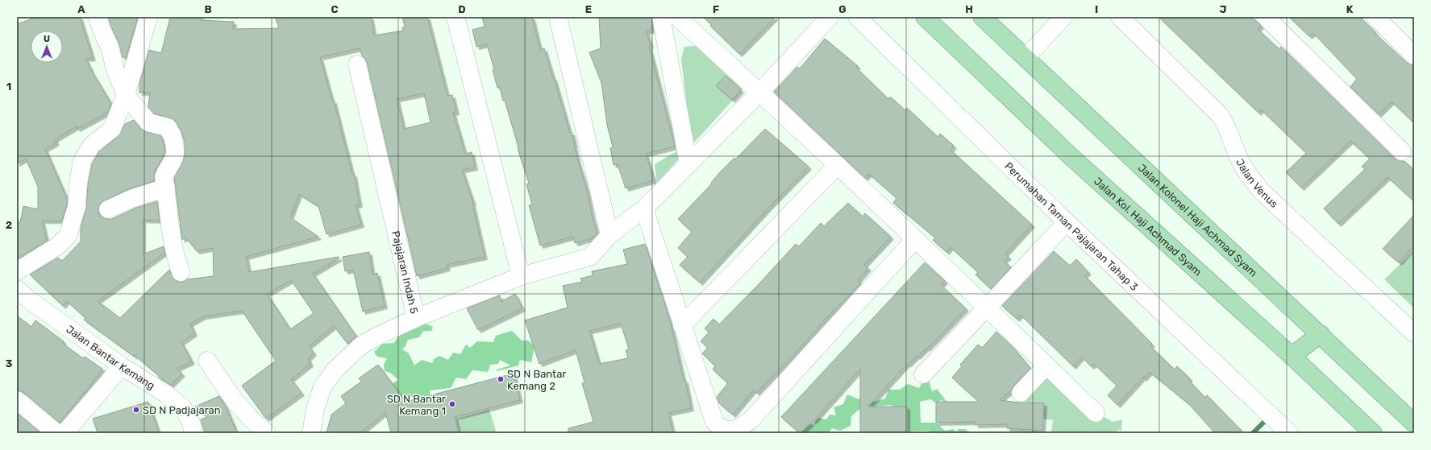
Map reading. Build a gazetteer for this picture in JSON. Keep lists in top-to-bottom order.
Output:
{
  "streets": {
    "main road": ["Jalan Kolonel Haji Achmad Syam", "Jalan Kol. Haji Achmad Syam"],
    "street": [
      "Jalan Venus",
      "Perumahan Taman Pajajaran Tahap 3",
      "Pajajaran Indah 5",
      "Jalan Bantar Kemang"
    ]
  },
  "places": ["SD N Bantar Kemang 2", "SD N Bantar Kemang 1", "SD N Padjajaran"],
  "north": "top",
  "grid": {
    "columns": [
      "A",
      "B",
      "C",
      "D",
      "E",
      "F",
      "G",
      "H",
      "I",
      "J",
      "K"
    ],
    "rows": ["1", "2", "3"]
  }
}
